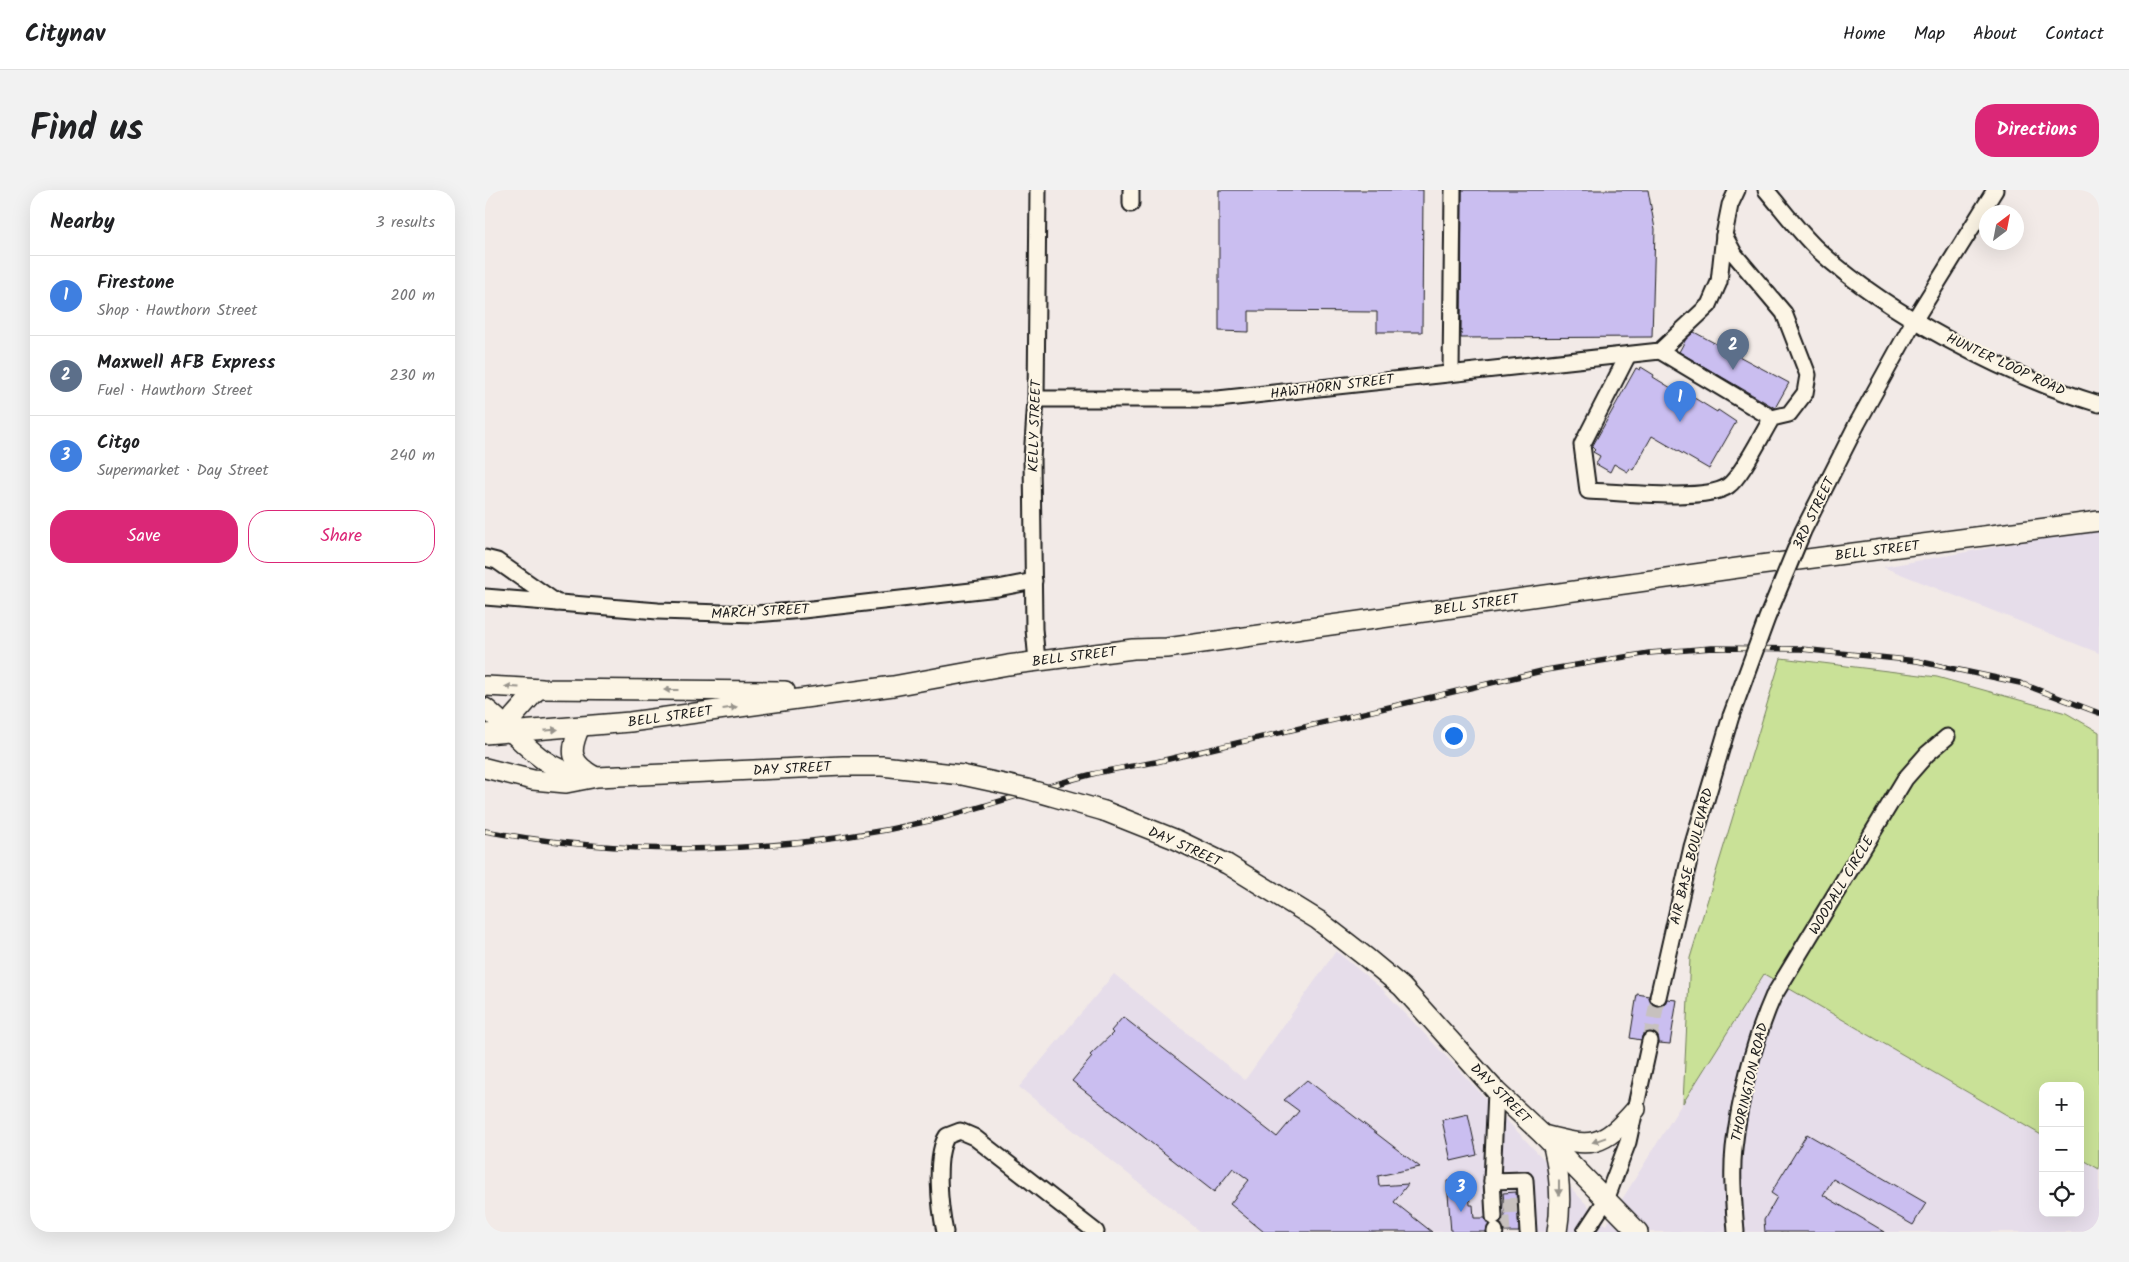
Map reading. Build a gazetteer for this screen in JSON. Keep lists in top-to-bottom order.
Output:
{
  "streets": {
    "main road": ["BELL STREET", "DAY STREET"],
    "street": [
      "HUNTER LOOP ROAD",
      "HAWTHORN STREET",
      "KELLY STREET",
      "3RD STREET",
      "MARCH STREET",
      "AIR BASE BOULEVARD",
      "WOODALL CIRCLE",
      "THORINGTON ROAD"
    ]
  },
  "crossings": [
    ["HUNTER LOOP ROAD", "3RD STREET"],
    ["HAWTHORN STREET", "KELLY STREET"],
    ["KELLY STREET", "BELL STREET"],
    ["KELLY STREET", "MARCH STREET"],
    ["3RD STREET", "AIR BASE BOULEVARD"],
    ["BELL STREET", "DAY STREET"],
    ["WOODALL CIRCLE", "THORINGTON ROAD"]
  ],
  "north": "top right",
  "page": {
    "header": "Citynav",
    "nav": [
      "Home",
      "Map",
      "About",
      "Contact"
    ],
    "title": "Find us",
    "buttons": [
      "Directions",
      ["Save", "Share"]
    ],
    "heading": ["Nearby", "3 results"],
    "list": [
      {
        "mark": "1",
        "name": "Firestone",
        "note": "Shop · Hawthorn Street",
        "value": "200 m"
      },
      {
        "mark": "2",
        "name": "Maxwell AFB Express",
        "note": "Fuel · Hawthorn Street",
        "value": "230 m"
      },
      {
        "mark": "3",
        "name": "Citgo",
        "note": "Supermarket · Day Street",
        "value": "240 m"
      }
    ],
    "pins": ["2", "1", "3"],
    "map_buttons": ["+", "−"]
  }
}
